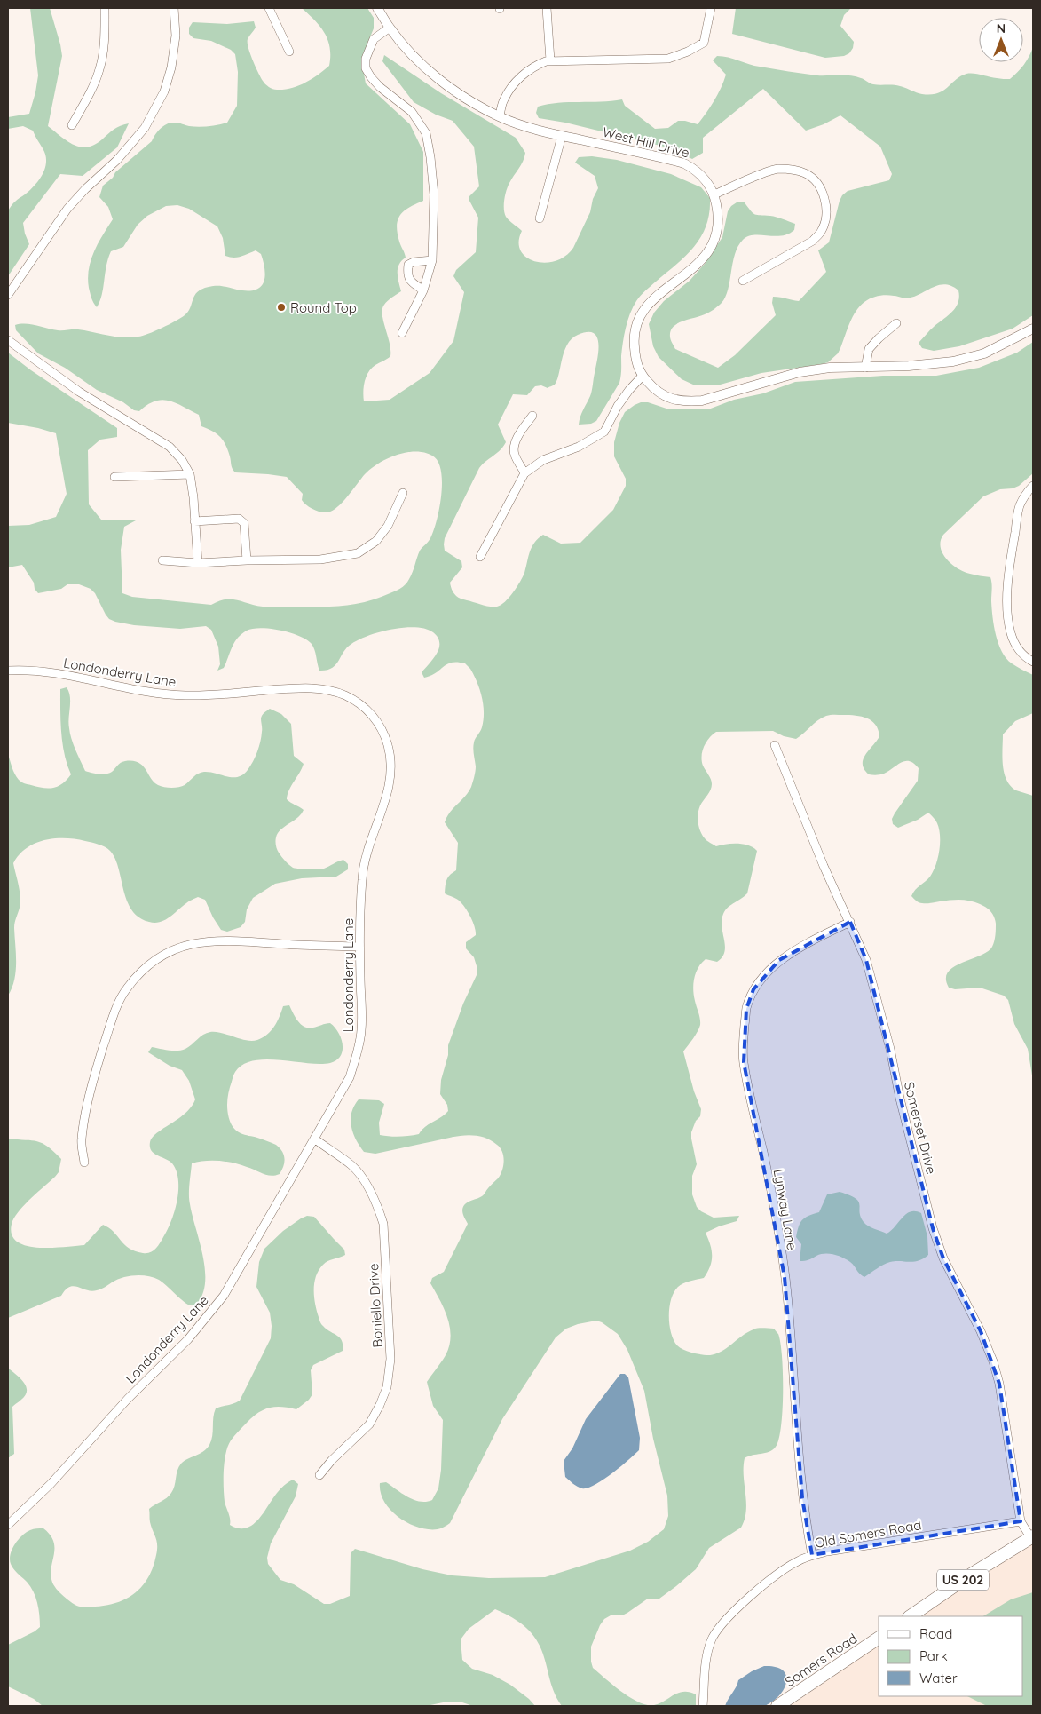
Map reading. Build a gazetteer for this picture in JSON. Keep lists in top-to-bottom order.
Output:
{
  "streets": {
    "main road": ["US 202", "Somers Road"],
    "street": [
      "West Hill Drive",
      "Londonderry Lane",
      "Somerset Drive",
      "Lynway Lane",
      "Boniello Drive",
      "Old Somers Road"
    ]
  },
  "crossings": [
    ["Londonderry Lane", "Boniello Drive"],
    ["Somerset Drive", "Lynway Lane"],
    ["Somerset Drive", "Old Somers Road"],
    ["Lynway Lane", "Old Somers Road"]
  ],
  "places": ["Round Top"],
  "legend": ["Road", "Park", "Water"],
  "north": "top"
}
